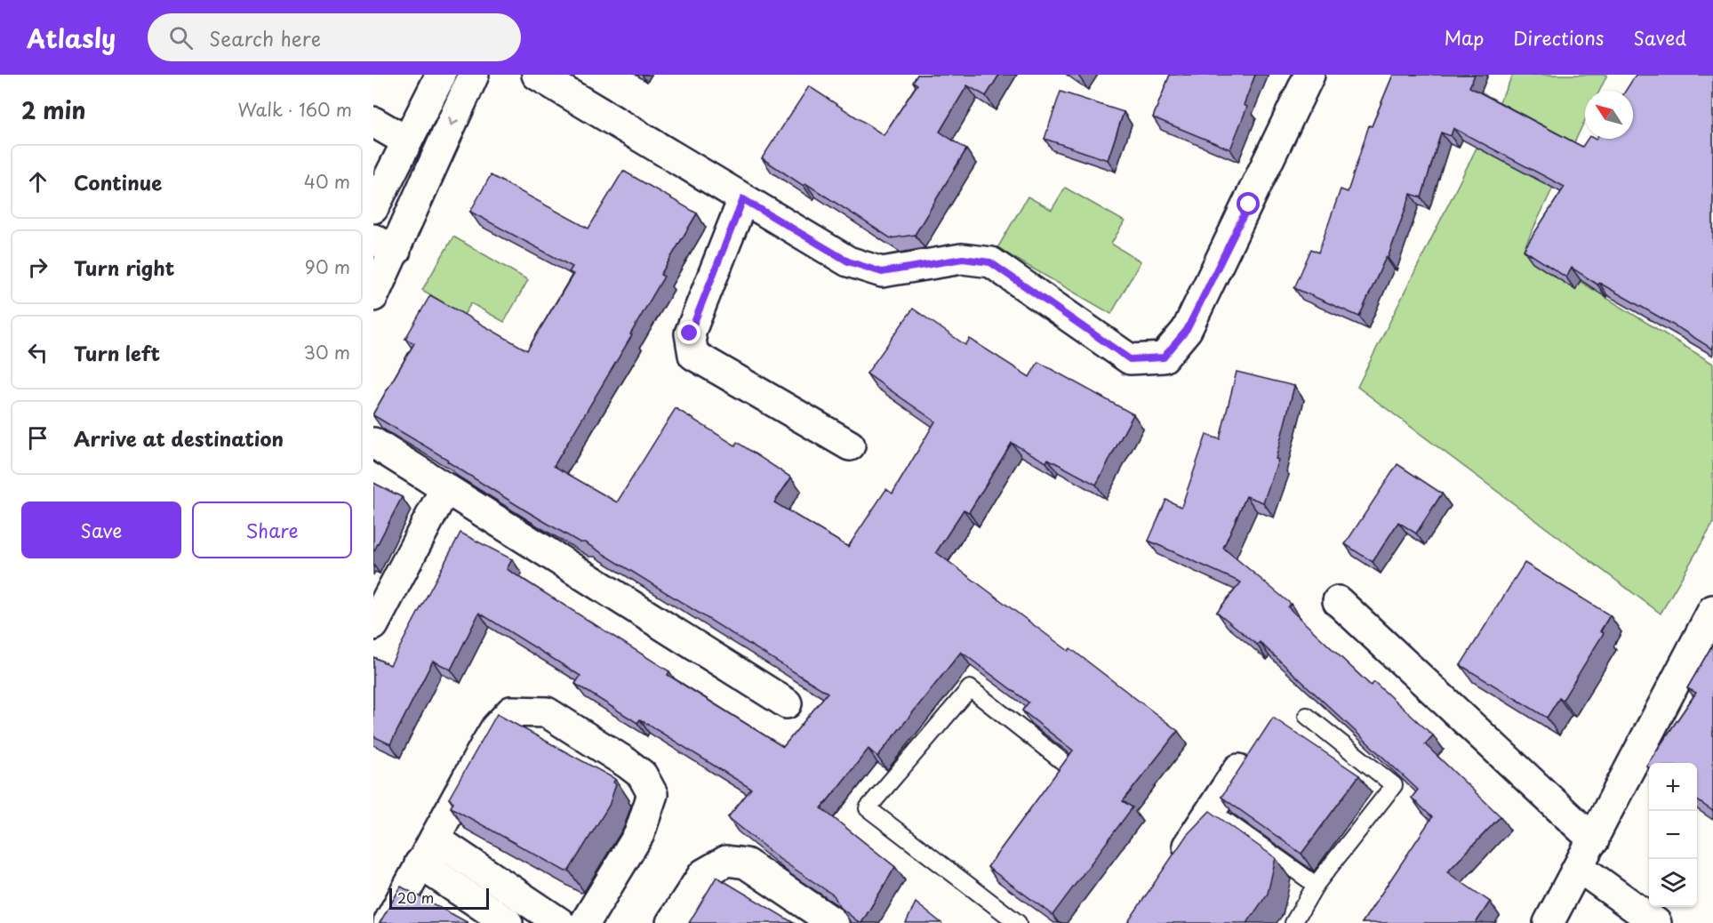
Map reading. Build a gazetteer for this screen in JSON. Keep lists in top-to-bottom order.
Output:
{
  "scale_bar": "20 m",
  "north": "top left",
  "page": {
    "header": "Atlasly",
    "search": "Search here",
    "nav": ["Map", "Directions", "Saved"],
    "heading": ["2 min", "Walk · 160 m"],
    "list": [
      ["Continue", "40 m"],
      ["Turn right", "90 m"],
      ["Turn left", "30 m"],
      "Arrive at destination"
    ],
    "buttons": ["Save", "Share"],
    "map_buttons": ["+", "−"],
    "scale": "20 m"
  }
}
